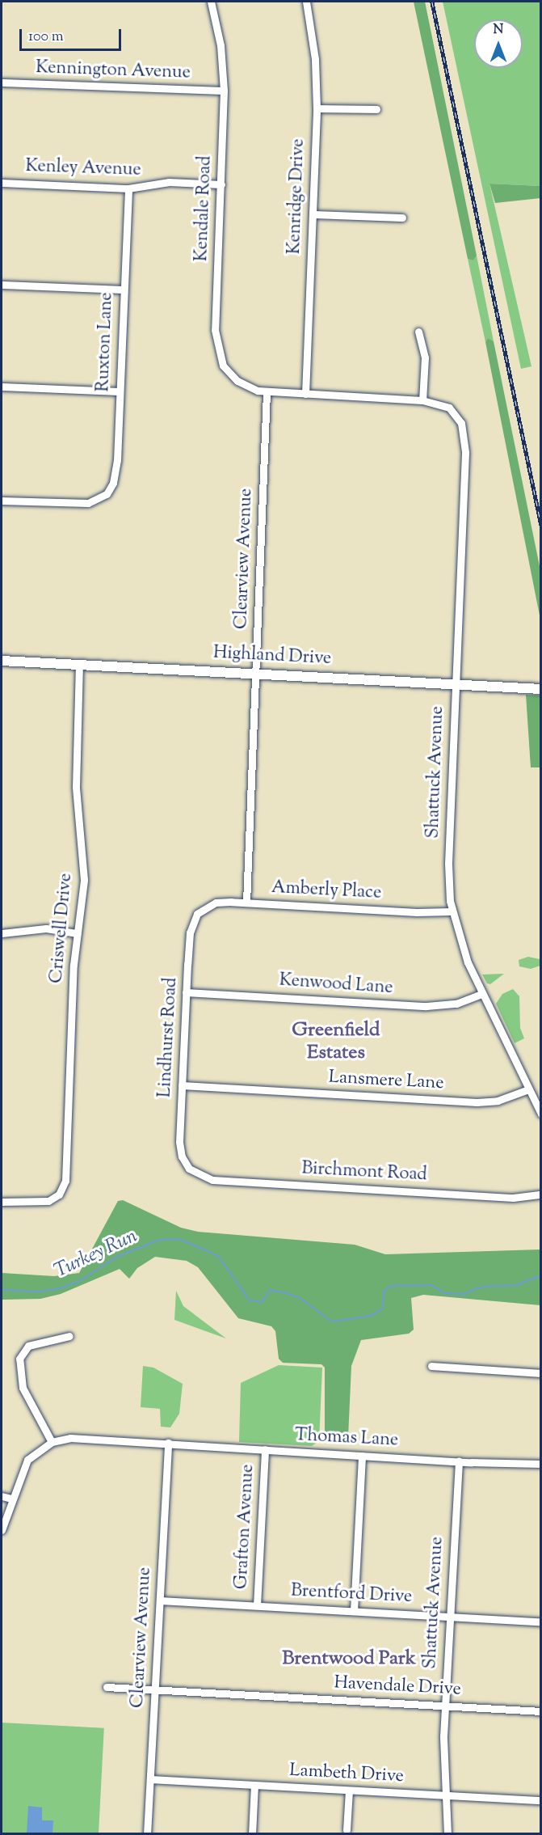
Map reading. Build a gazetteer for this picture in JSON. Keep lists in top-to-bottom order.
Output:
{
  "streets": {
    "street": [
      "Kennington Avenue",
      "Kenley Avenue",
      "Kenridge Drive",
      "Kendale Road",
      "Ruxton Lane",
      "Clearview Avenue",
      "Highland Drive",
      "Shattuck Avenue",
      "Amberly Place",
      "Criswell Drive",
      "Kenwood Lane",
      "Lindhurst Road",
      "Lansmere Lane",
      "Birchmont Road",
      "Thomas Lane",
      "Grafton Avenue",
      "Brentford Drive",
      "Havendale Drive",
      "Lambeth Drive"
    ]
  },
  "crossings": [
    ["Kennington Avenue", "Kendale Road"],
    ["Kenley Avenue", "Kendale Road"],
    ["Kenley Avenue", "Ruxton Lane"],
    ["Kenridge Drive", "Kendale Road"],
    ["Kendale Road", "Clearview Avenue"],
    ["Kendale Road", "Shattuck Avenue"],
    ["Clearview Avenue", "Highland Drive"],
    ["Clearview Avenue", "Amberly Place"],
    ["Clearview Avenue", "Thomas Lane"],
    ["Clearview Avenue", "Brentford Drive"],
    ["Clearview Avenue", "Havendale Drive"],
    ["Clearview Avenue", "Lambeth Drive"],
    ["Highland Drive", "Shattuck Avenue"],
    ["Highland Drive", "Criswell Drive"],
    ["Shattuck Avenue", "Amberly Place"],
    ["Shattuck Avenue", "Kenwood Lane"],
    ["Shattuck Avenue", "Lansmere Lane"],
    ["Shattuck Avenue", "Thomas Lane"],
    ["Shattuck Avenue", "Brentford Drive"],
    ["Shattuck Avenue", "Havendale Drive"],
    ["Shattuck Avenue", "Lambeth Drive"],
    ["Amberly Place", "Lindhurst Road"],
    ["Kenwood Lane", "Lindhurst Road"],
    ["Lindhurst Road", "Lansmere Lane"],
    ["Lindhurst Road", "Birchmont Road"],
    ["Thomas Lane", "Grafton Avenue"],
    ["Grafton Avenue", "Brentford Drive"]
  ],
  "districts": ["Greenfield Estates", "Brentwood Park"],
  "water": ["Turkey Run"],
  "scale_bar": "100 m",
  "north": "top"
}
